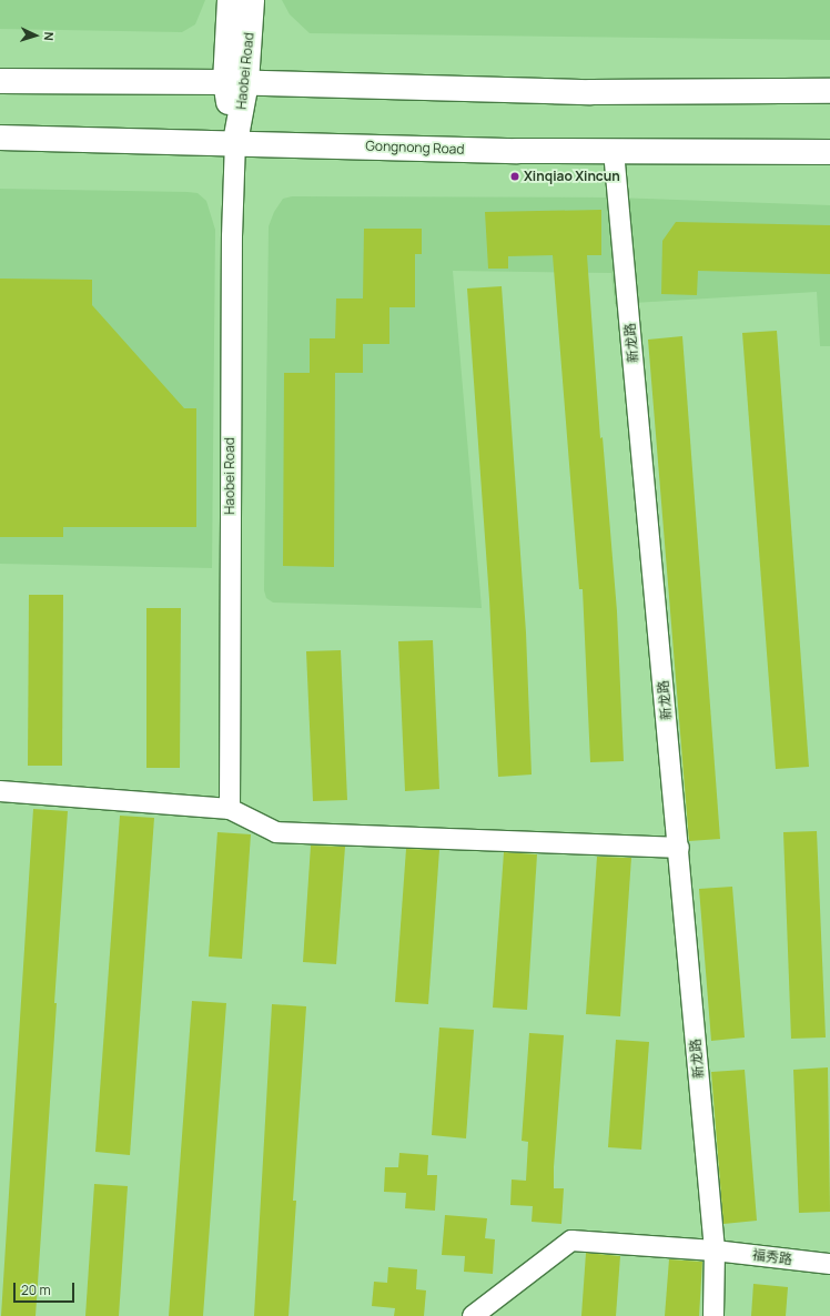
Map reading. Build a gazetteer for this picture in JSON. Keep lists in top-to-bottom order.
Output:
{
  "streets": {
    "main road": ["Haobei Road", "Gongnong Road"],
    "street": ["新龙路", "福秀路"]
  },
  "crossings": [
    ["Haobei Road", "Gongnong Road"],
    ["Gongnong Road", "新龙路"],
    ["新龙路", "福秀路"]
  ],
  "places": ["Xinqiao Xincun"],
  "scale_bar": "20 m",
  "north": "right"
}
